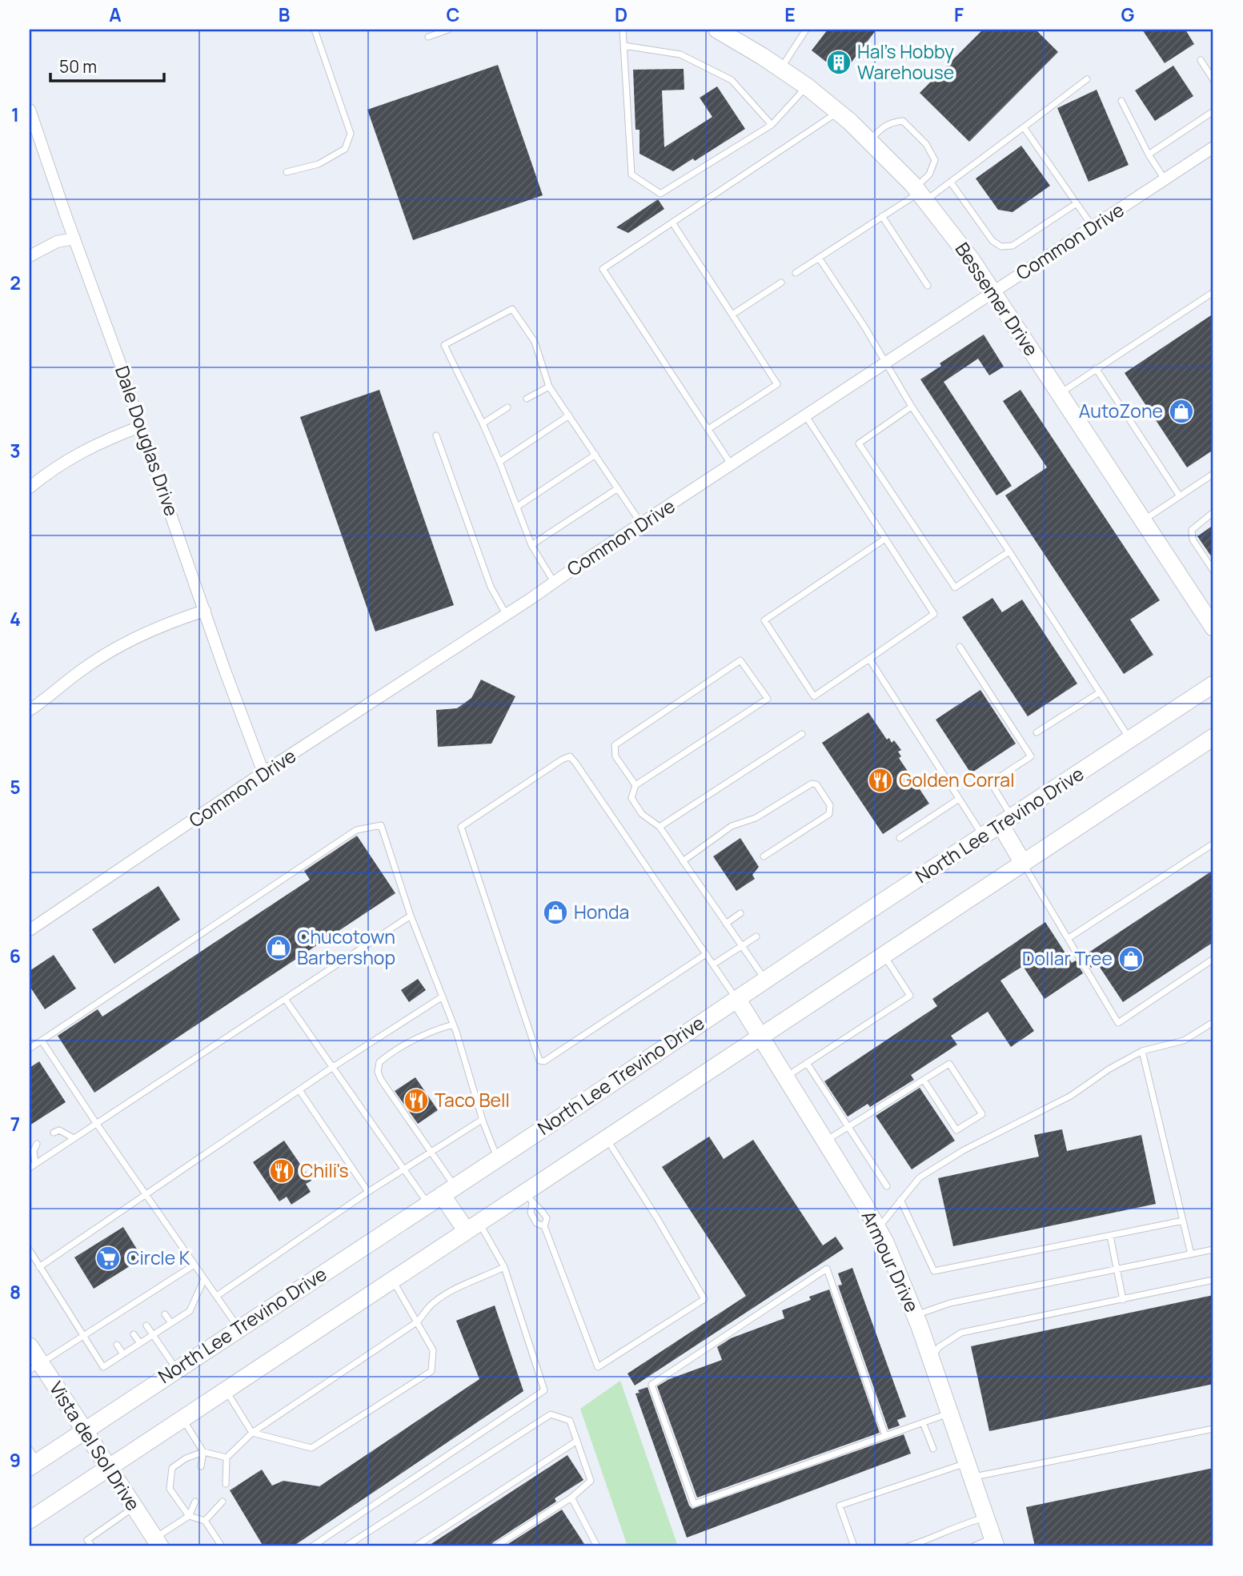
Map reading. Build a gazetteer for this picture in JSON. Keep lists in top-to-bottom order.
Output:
{
  "streets": {
    "main road": [
      "Bessemer Drive",
      "North Lee Trevino Drive",
      "Armour Drive",
      "Vista del Sol Drive"
    ],
    "street": ["Common Drive", "Dale Douglas Drive"]
  },
  "crossings": [
    ["Common Drive", "Bessemer Drive"],
    ["Common Drive", "Dale Douglas Drive"],
    ["North Lee Trevino Drive", "Armour Drive"],
    ["North Lee Trevino Drive", "Vista del Sol Drive"]
  ],
  "places": {
    "building": ["Hal's Hobby Warehouse"],
    "shop": [
      "AutoZone",
      "Honda",
      "Chucotown Barbershop",
      "Dollar Tree"
    ],
    "restaurant": ["Golden Corral", "Taco Bell", "Chili's"],
    "supermarket": ["Circle K"]
  },
  "scale_bar": "50 m",
  "grid": {
    "columns": [
      "A",
      "B",
      "C",
      "D",
      "E",
      "F",
      "G"
    ],
    "rows": [
      "1",
      "2",
      "3",
      "4",
      "5",
      "6",
      "7",
      "8",
      "9"
    ]
  }
}
